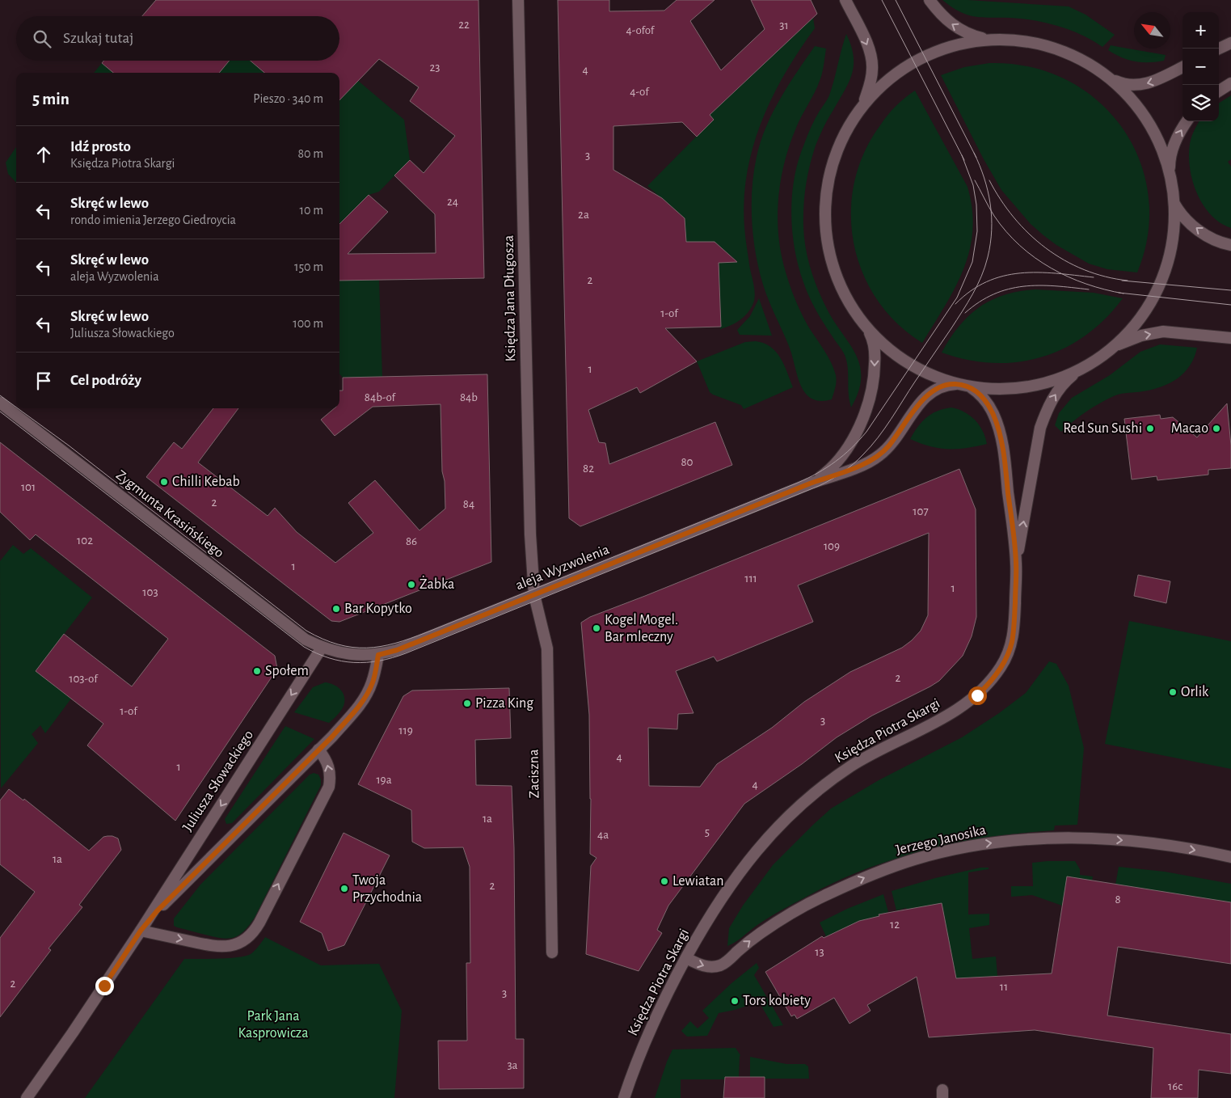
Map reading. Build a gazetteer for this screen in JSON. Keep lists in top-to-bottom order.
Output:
{
  "streets": {
    "street": [
      "Księdza Jana Długosza",
      "Zygmunta Krasińskiego",
      "aleja Wyzwolenia",
      "Księdza Piotra Skargi",
      "Zaciszna",
      "Juliusza Słowackiego",
      "Jerzego Janosika"
    ]
  },
  "crossings": [
    ["Księdza Jana Długosza", "aleja Wyzwolenia"],
    ["Księdza Jana Długosza", "Zaciszna"],
    ["Zygmunta Krasińskiego", "aleja Wyzwolenia"],
    ["Zygmunta Krasińskiego", "Juliusza Słowackiego"],
    ["aleja Wyzwolenia", "Zaciszna"],
    ["aleja Wyzwolenia", "Juliusza Słowackiego"],
    ["Księdza Piotra Skargi", "Jerzego Janosika"]
  ],
  "one_way": ["Jerzego Janosika"],
  "parks": ["Park Jana Kasprowicza"],
  "places": [
    "Red Sun Sushi",
    "Macao",
    "Chilli Kebab",
    "Żabka",
    "Bar Kopytko",
    "Kogel Mogel. Bar mleczny",
    "Społem",
    "Orlik",
    "Pizza King",
    "Lewiatan",
    "Twoja Przychodnia",
    "Tors kobiety"
  ],
  "house_numbers": [
    "22",
    "31",
    "4-ofof",
    "23",
    "4",
    "4-of",
    "3",
    "24",
    "2a",
    "2",
    "1-of",
    "1",
    "84b-of",
    "84b",
    "80",
    "82",
    "101",
    "2",
    "84",
    "107",
    "102",
    "86",
    "109",
    "1",
    "111",
    "1",
    "103",
    "2",
    "103-of",
    "1-of",
    "3",
    "119",
    "4",
    "1",
    "19a",
    "4",
    "1a",
    "5",
    "4a",
    "1a",
    "2",
    "8",
    "12",
    "13",
    "2",
    "11",
    "3",
    "3a",
    "16c"
  ],
  "north": "top left",
  "page": {
    "map_buttons": ["+", "−"],
    "search": "Szukaj tutaj",
    "heading": ["5 min", "Pieszo · 340 m"],
    "list": [
      ["Idź prosto", "Księdza Piotra Skargi", "80 m"],
      ["Skręć w lewo", "rondo imienia Jerzego Giedroycia", "10 m"],
      ["Skręć w lewo", "aleja Wyzwolenia", "150 m"],
      ["Skręć w lewo", "Juliusza Słowackiego", "100 m"],
      "Cel podróży"
    ]
  }
}
